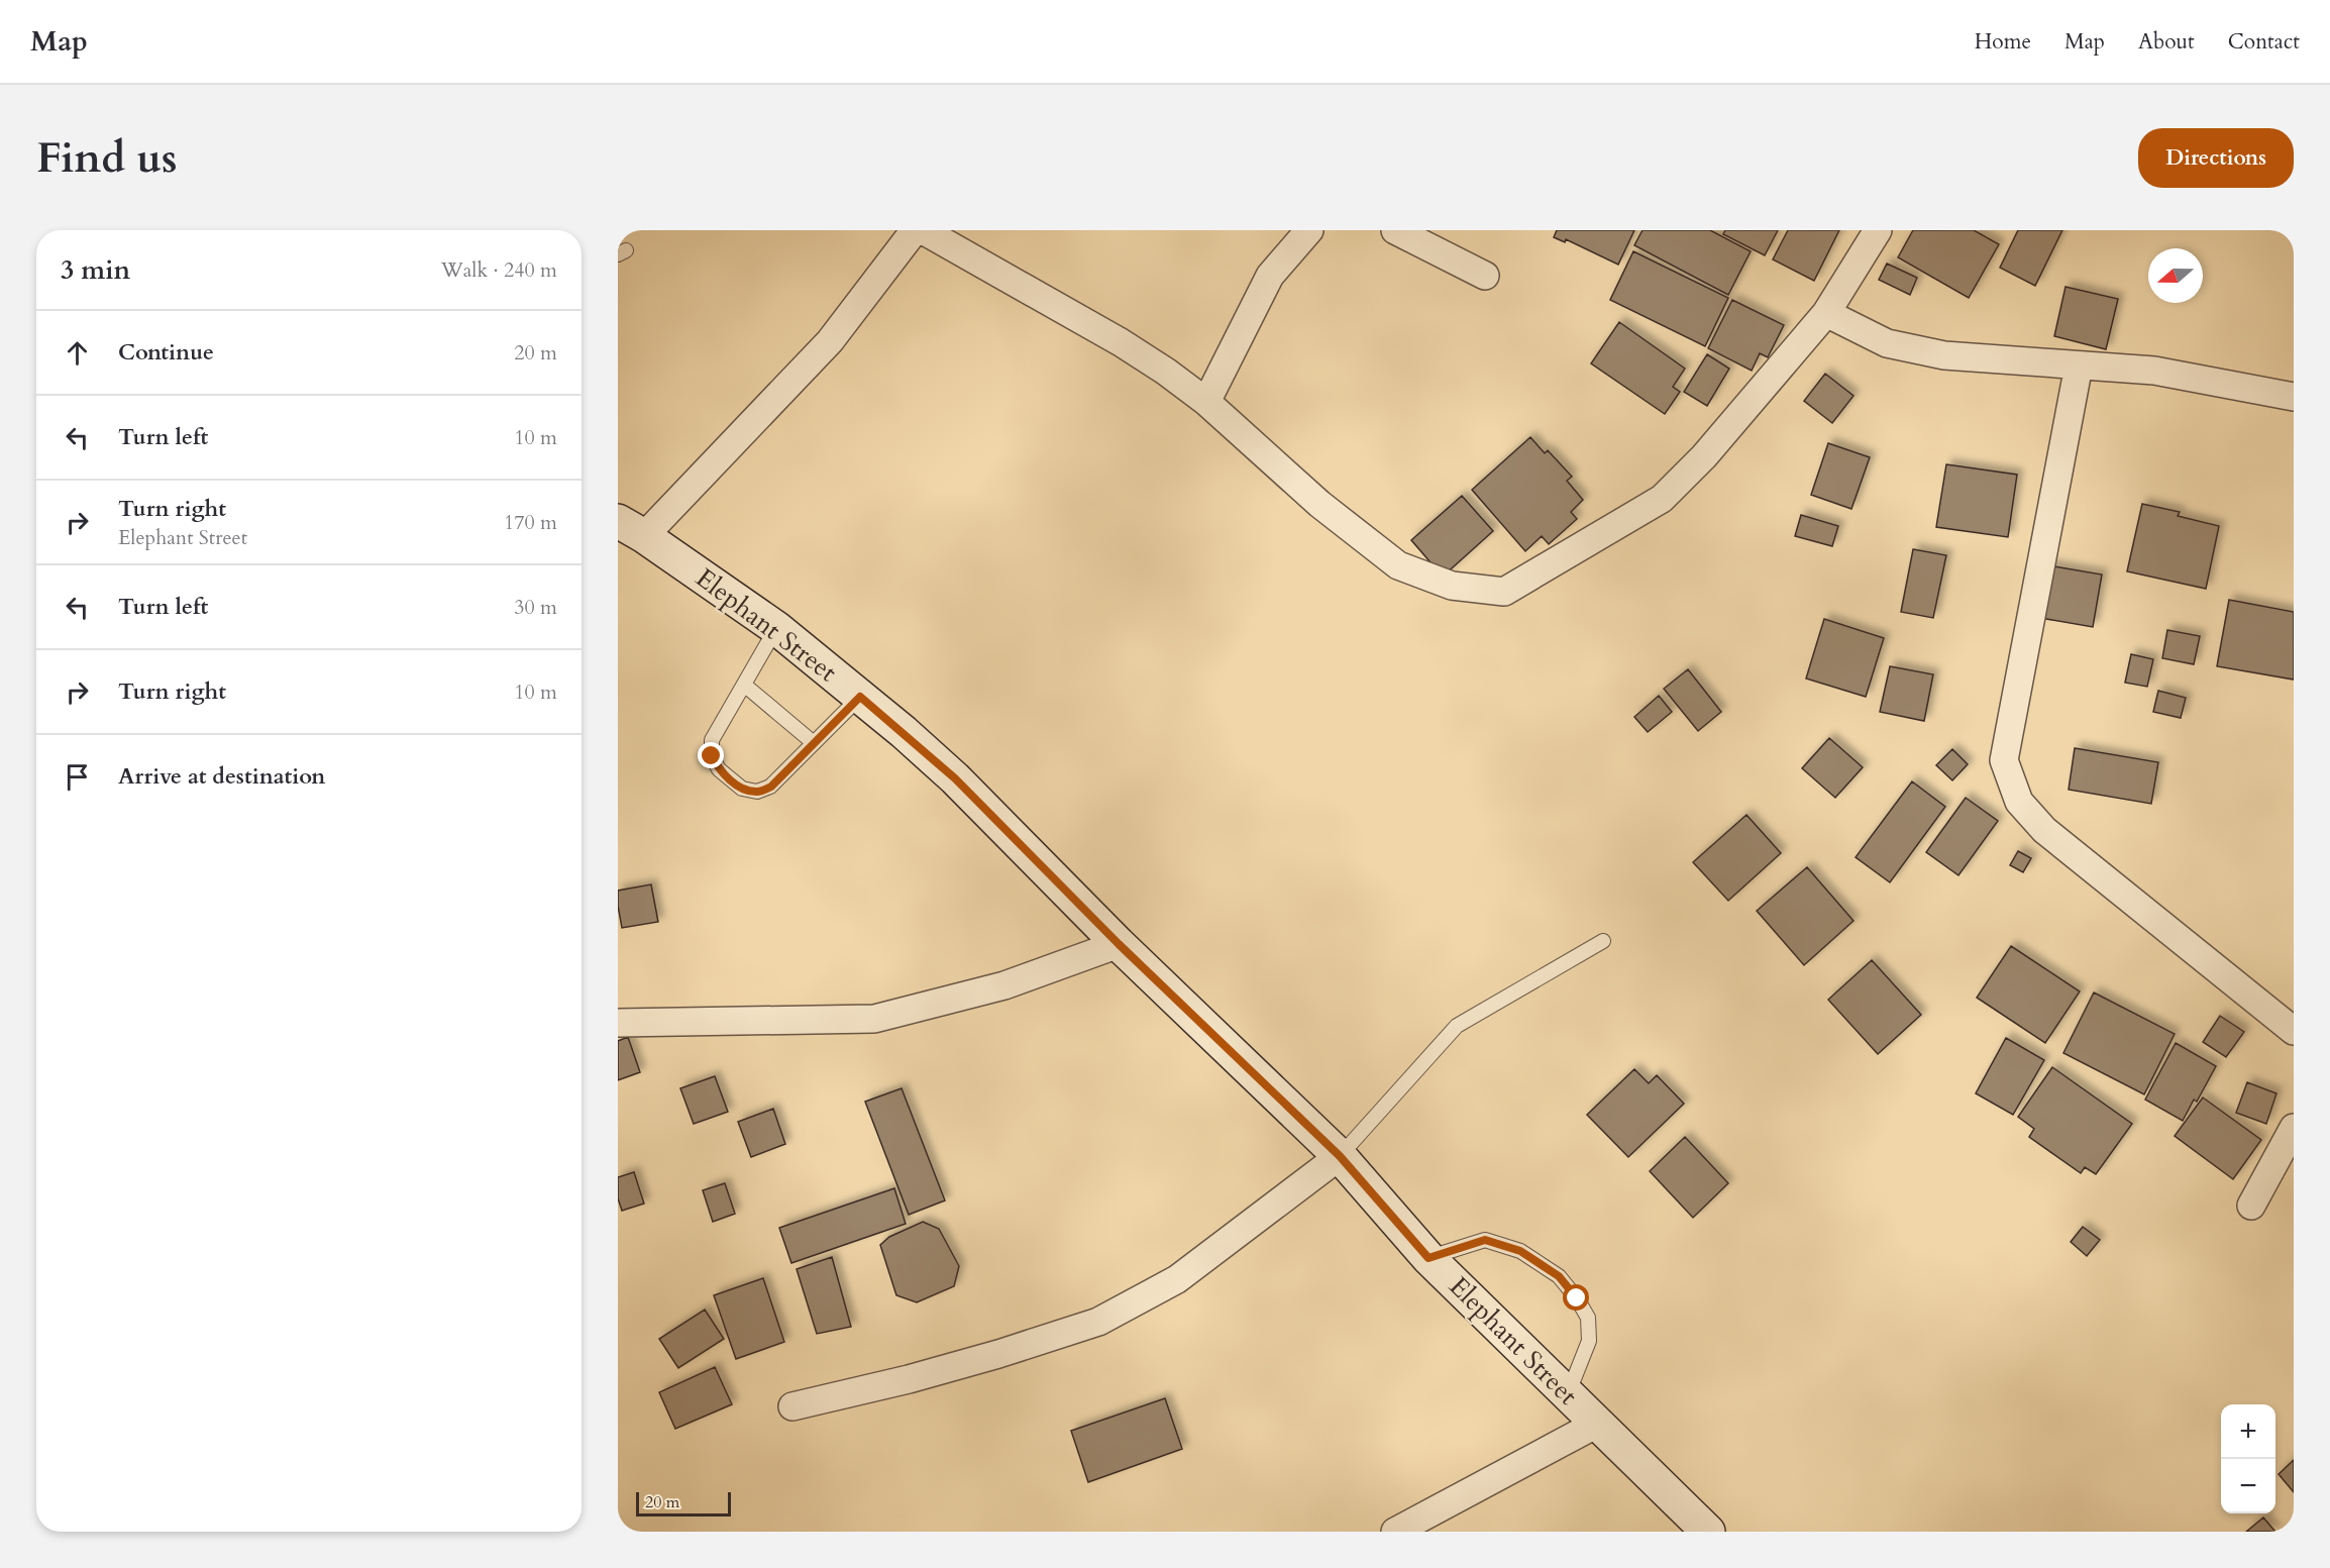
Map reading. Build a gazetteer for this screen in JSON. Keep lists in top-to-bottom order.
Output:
{
  "streets": {
    "main road": ["Elephant Street"]
  },
  "scale_bar": "20 m",
  "north": "left",
  "page": {
    "header": "Map",
    "nav": [
      "Home",
      "Map",
      "About",
      "Contact"
    ],
    "buttons": "Directions",
    "title": "Find us",
    "heading": ["3 min", "Walk · 240 m"],
    "list": [
      ["Continue", "20 m"],
      ["Turn left", "10 m"],
      ["Turn right", "Elephant Street", "170 m"],
      ["Turn left", "30 m"],
      ["Turn right", "10 m"],
      "Arrive at destination"
    ],
    "map_buttons": ["+", "−"],
    "scale": "20 m"
  }
}
